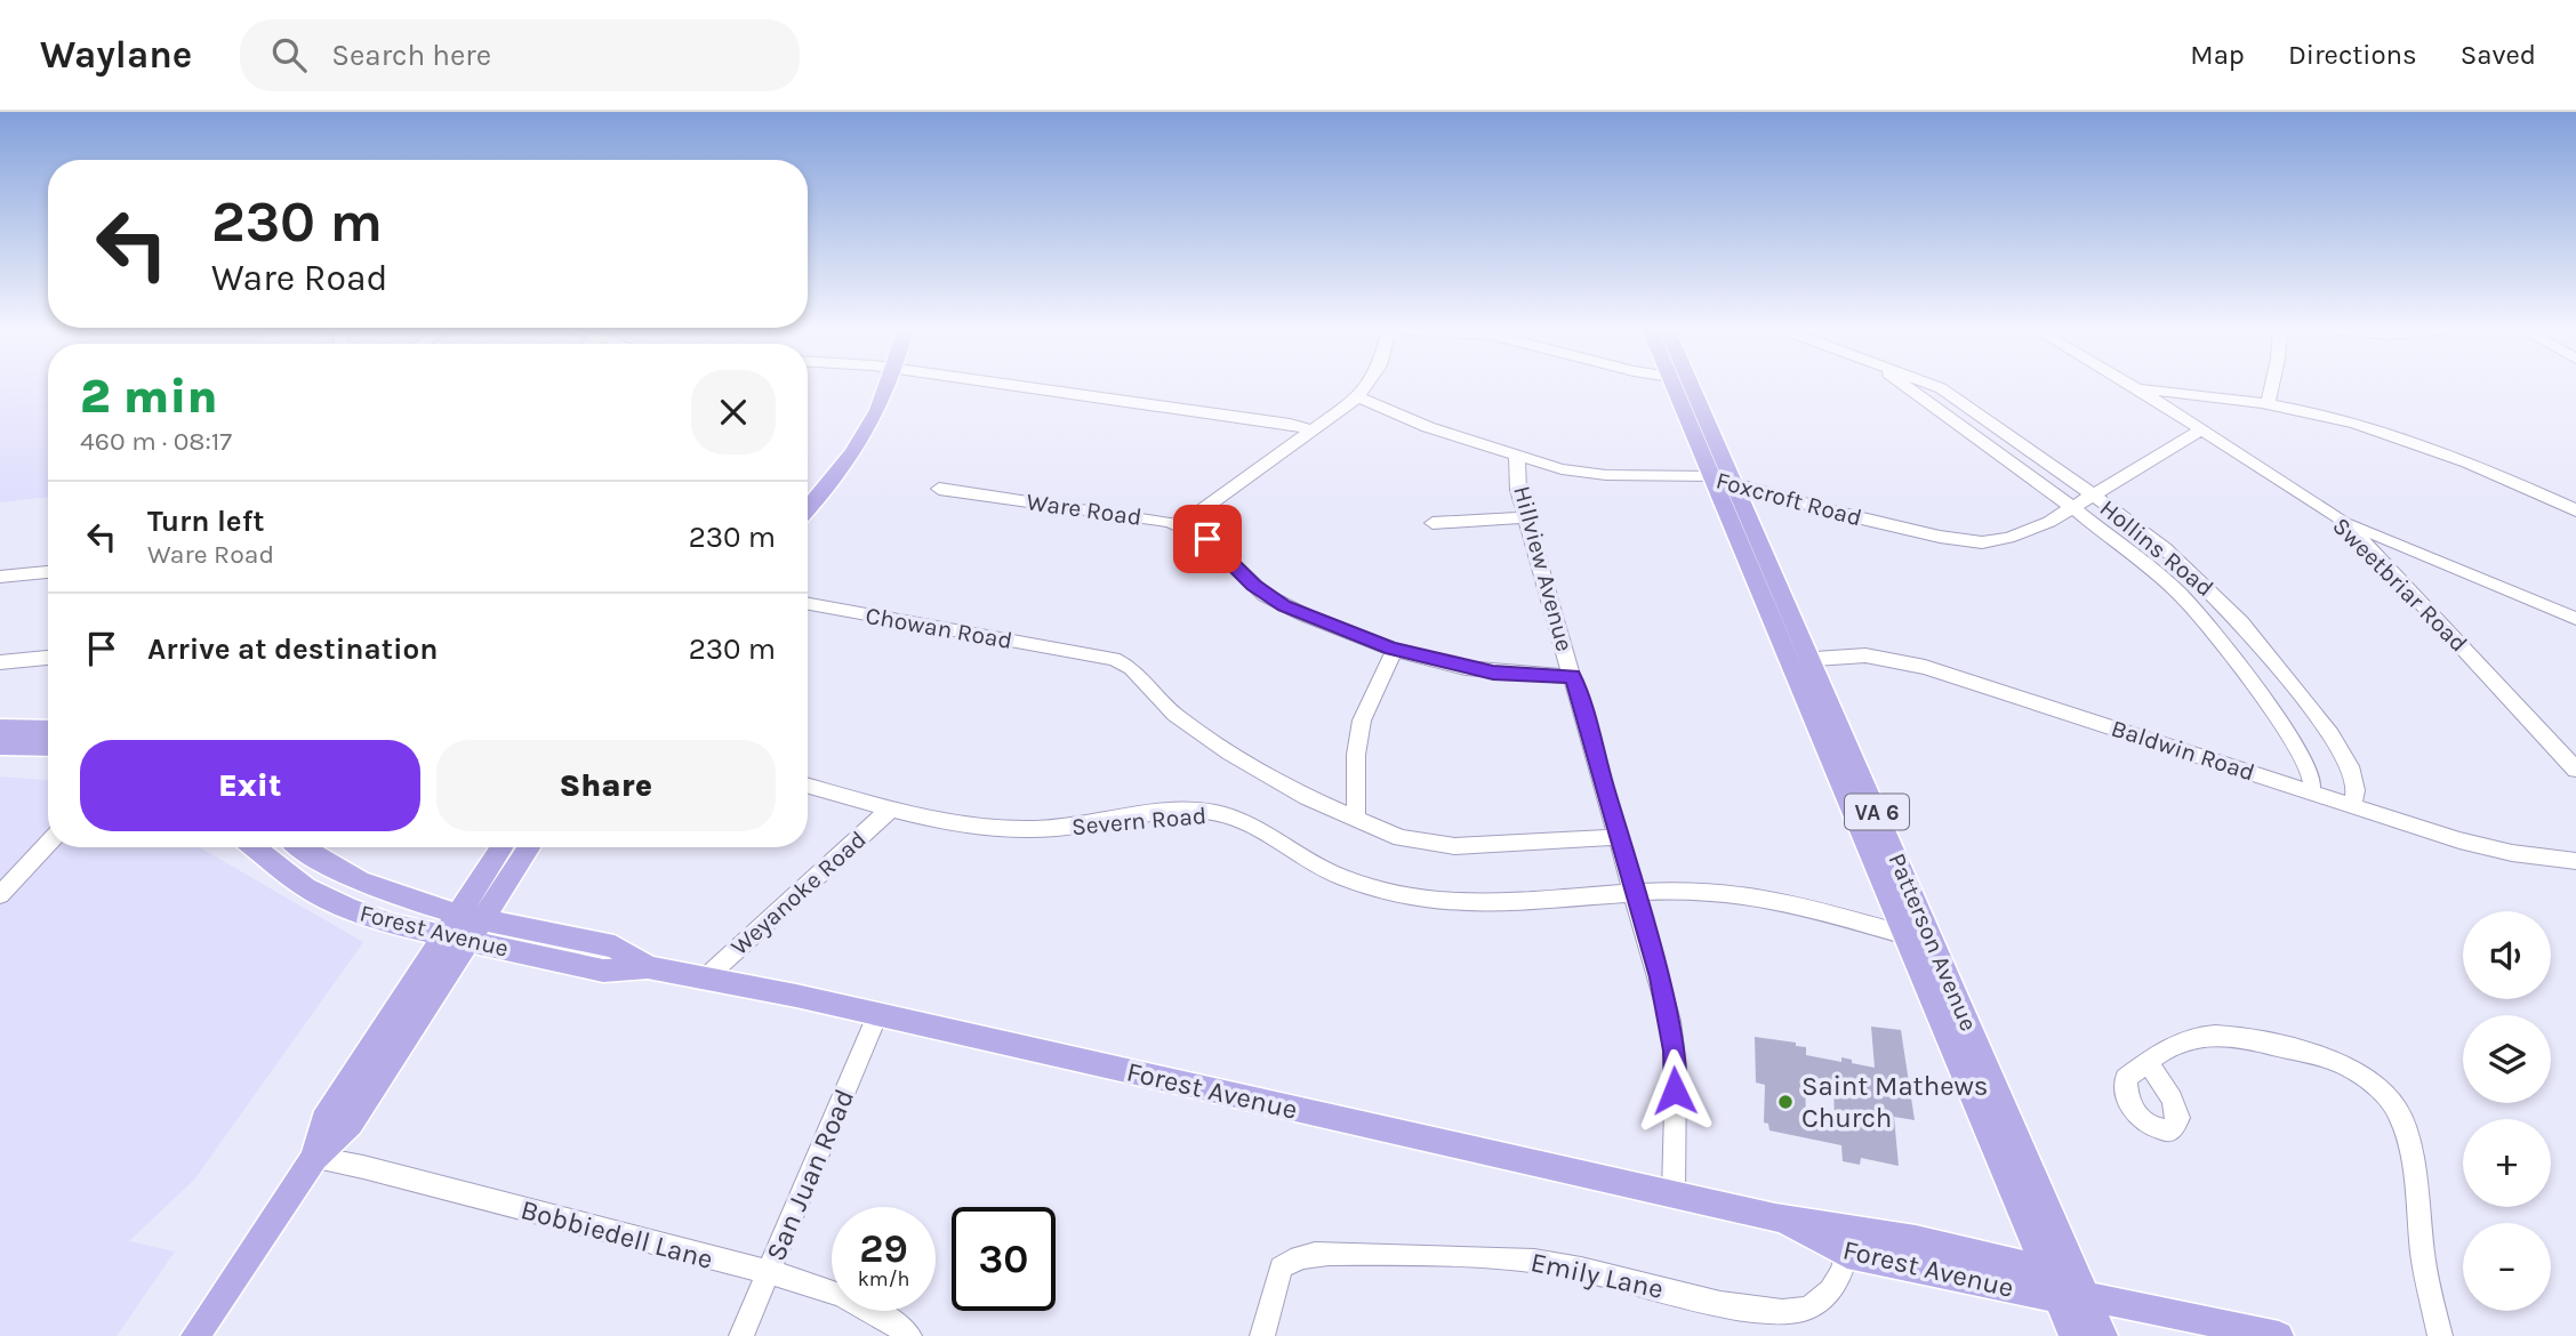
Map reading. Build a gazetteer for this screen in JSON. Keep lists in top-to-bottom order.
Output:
{
  "streets": {
    "main road": ["VA 6", "Forest Avenue", "Patterson Avenue"],
    "street": [
      "Foxcroft Road",
      "Ware Road",
      "Hollins Road",
      "Hillview Avenue",
      "Sweetbriar Road",
      "Chowan Road",
      "Baldwin Road",
      "Severn Road",
      "Weyanoke Road",
      "San Juan Road",
      "Bobbiedell Lane",
      "Emily Lane"
    ]
  },
  "crossings": [
    ["Foxcroft Road", "Hollins Road"],
    ["Foxcroft Road", "Hillview Avenue"],
    ["Foxcroft Road", "Sweetbriar Road"],
    ["Foxcroft Road", "Patterson Avenue"],
    ["Ware Road", "Hillview Avenue"],
    ["Hollins Road", "Baldwin Road"],
    ["Hillview Avenue", "Chowan Road"],
    ["Hillview Avenue", "Severn Road"],
    ["Hillview Avenue", "Forest Avenue"],
    ["Baldwin Road", "Patterson Avenue"],
    ["Severn Road", "Weyanoke Road"],
    ["Severn Road", "Patterson Avenue"],
    ["Weyanoke Road", "Forest Avenue"],
    ["Forest Avenue", "Patterson Avenue"],
    ["Forest Avenue", "San Juan Road"],
    ["Forest Avenue", "Emily Lane"],
    ["San Juan Road", "Bobbiedell Lane"]
  ],
  "places": ["Saint Mathews Church"],
  "page": {
    "header": "Waylane",
    "search": "Search here",
    "nav": ["Map", "Directions", "Saved"],
    "turn": ["230 m", "Ware Road"],
    "heading": ["2 min", "460 m · 08:17"],
    "list": [
      {
        "name": "Turn left",
        "note": "Ware Road",
        "value": "230 m"
      },
      {
        "name": "Arrive at destination",
        "value": "230 m"
      }
    ],
    "buttons": ["Exit", "Share"],
    "map_buttons": ["+", "−"],
    "speed": "29 km/h",
    "limit": "30"
  }
}
